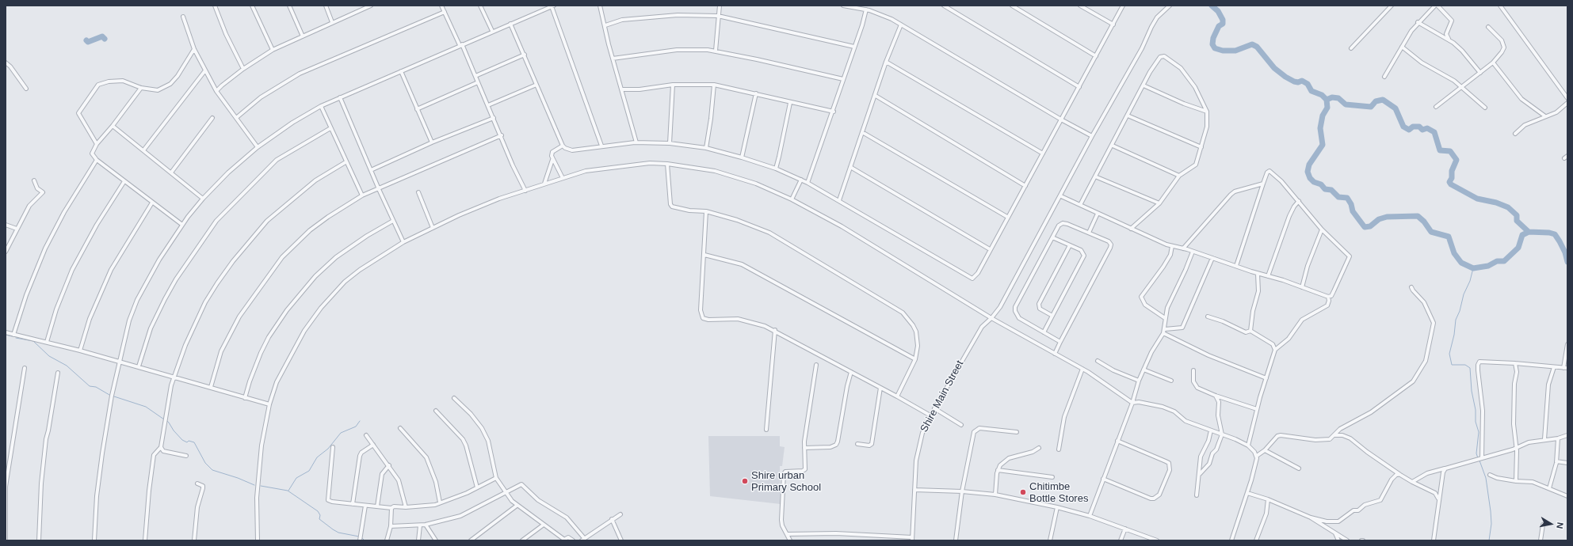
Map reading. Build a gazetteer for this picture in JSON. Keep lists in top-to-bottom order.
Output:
{
  "streets": {
    "street": ["Shire Main Street"]
  },
  "places": ["Shire urban Primary School", "Chitimbe Bottle Stores"],
  "north": "right"
}
